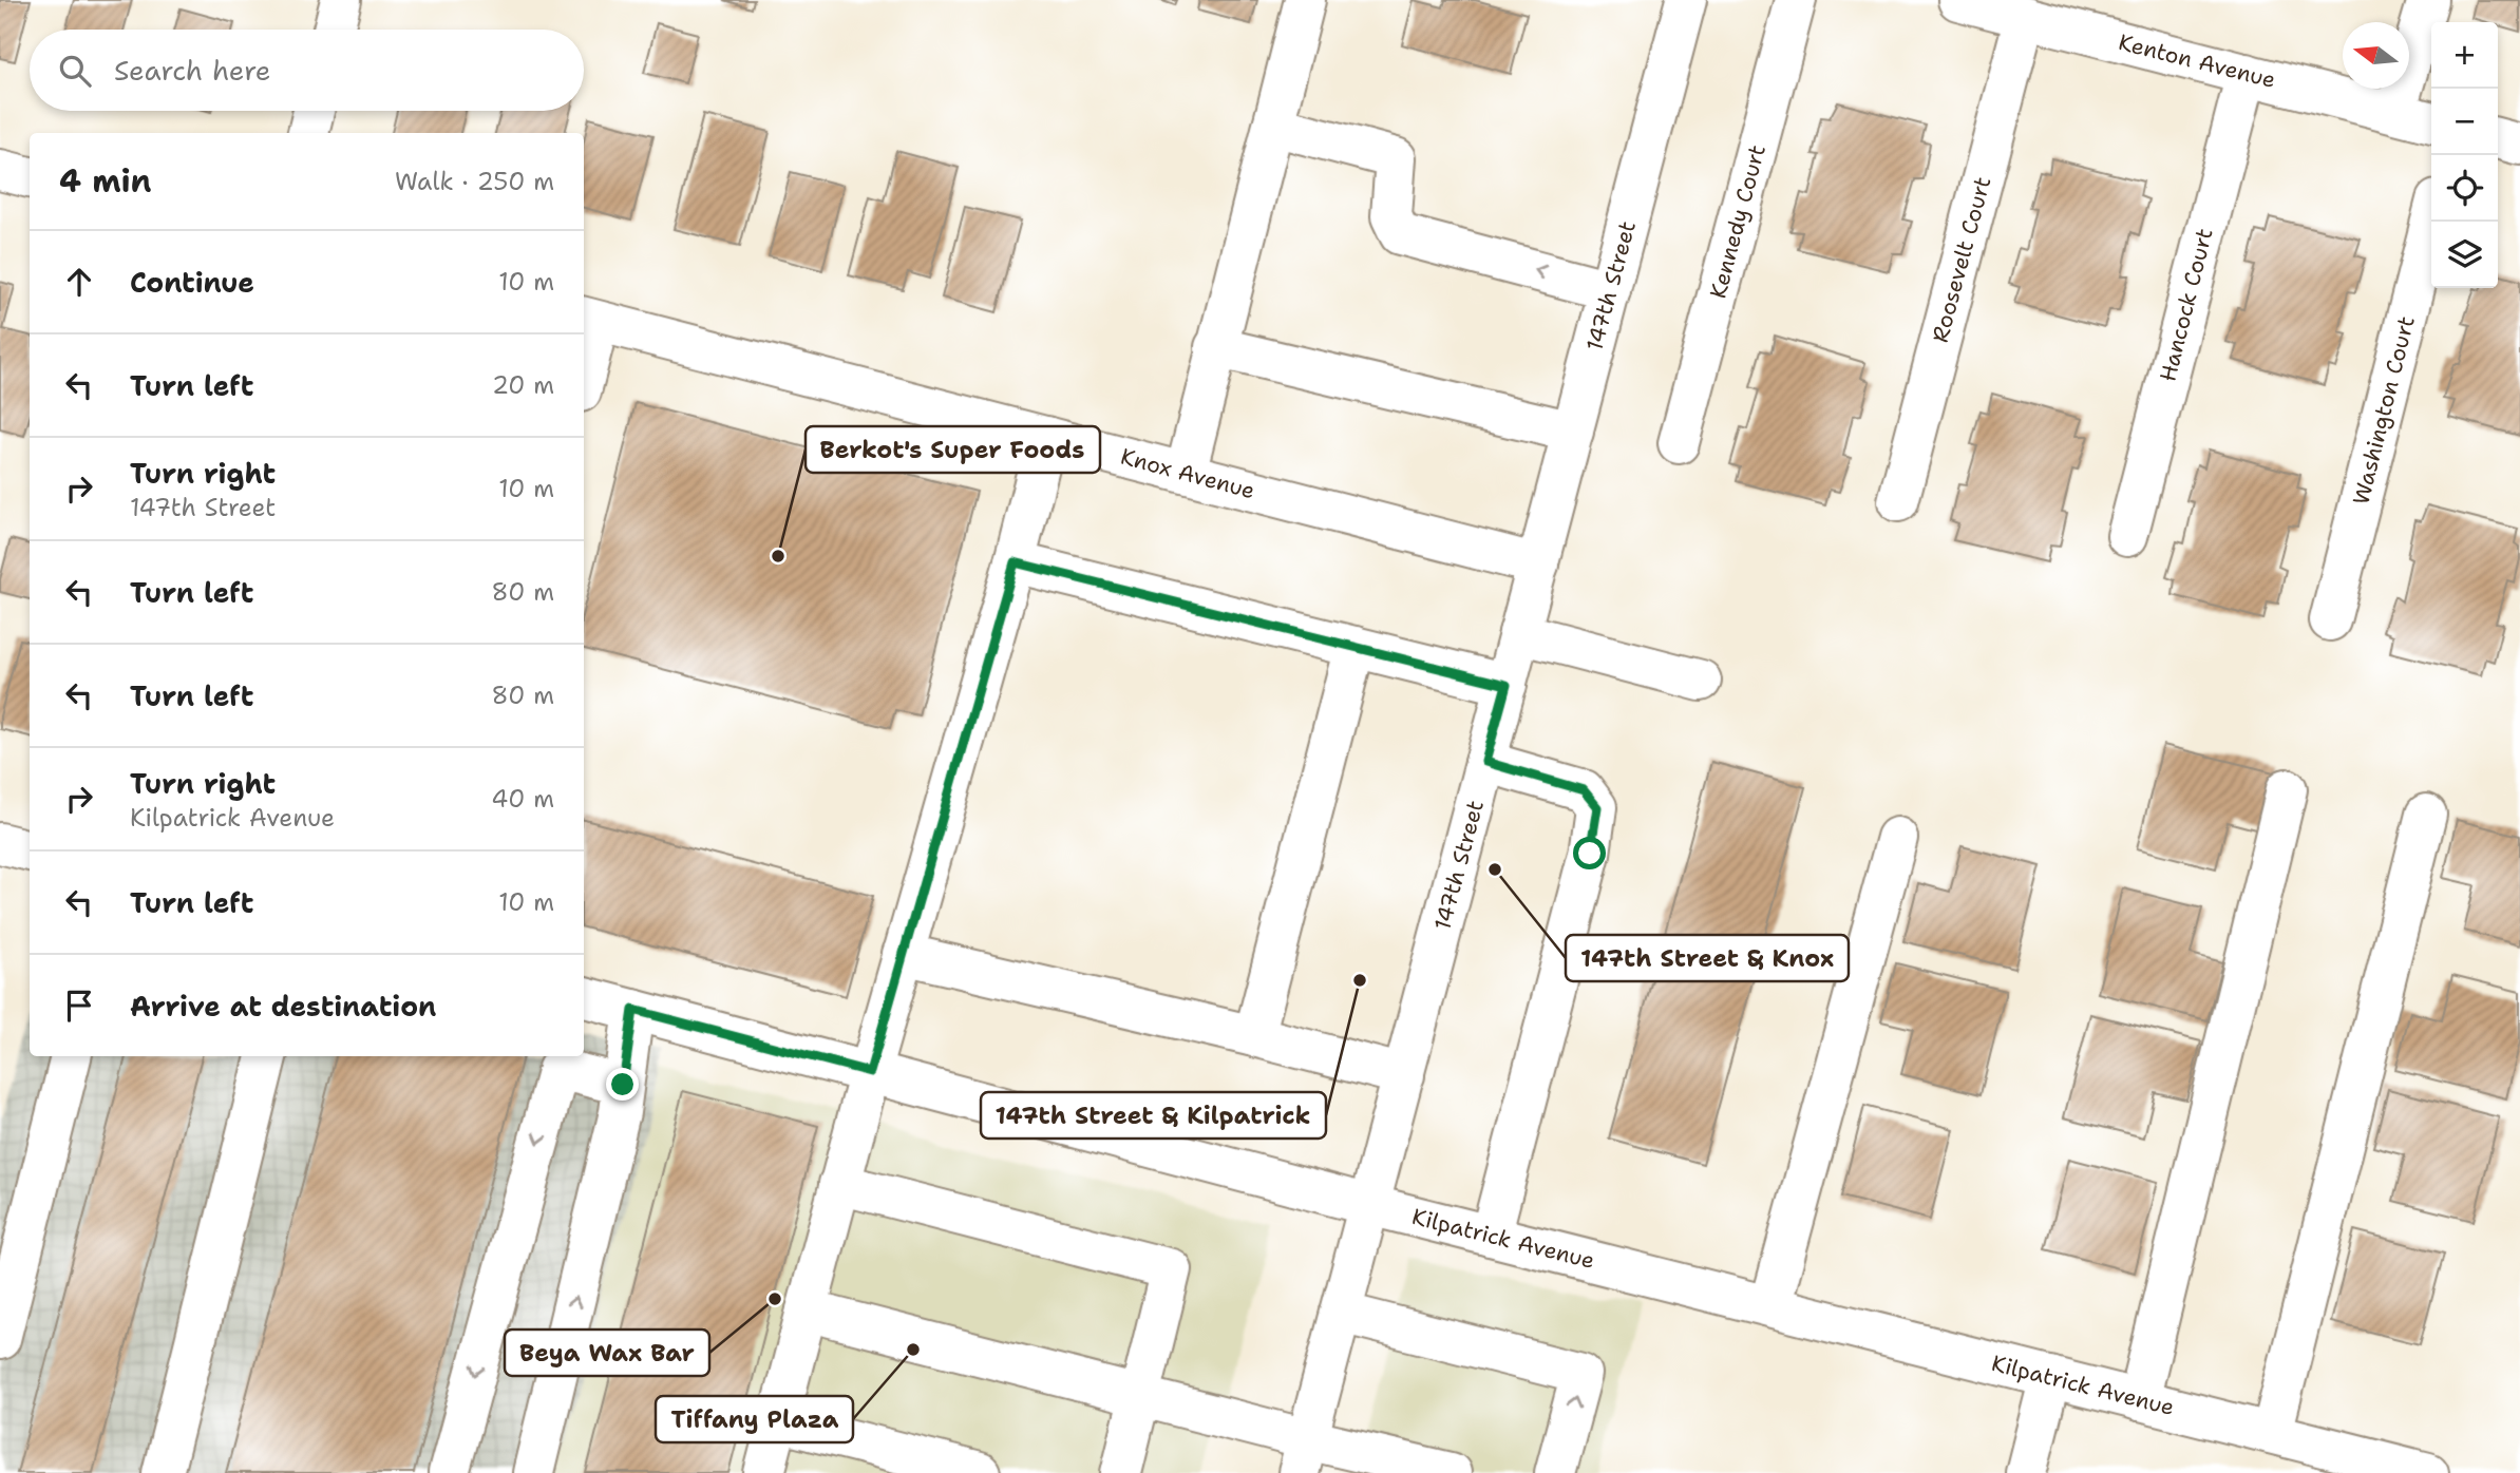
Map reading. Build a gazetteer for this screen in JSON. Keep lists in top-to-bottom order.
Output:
{
  "streets": {
    "street": [
      "Kenton Avenue",
      "Kennedy Court",
      "Roosevelt Court",
      "147th Street",
      "Hancock Court",
      "Washington Court",
      "Knox Avenue",
      "Kilpatrick Avenue"
    ]
  },
  "crossings": [
    ["Kenton Avenue", "Roosevelt Court"],
    ["Kenton Avenue", "Hancock Court"],
    ["147th Street", "Knox Avenue"],
    ["147th Street", "Kilpatrick Avenue"]
  ],
  "places": [
    "Berkot's Super Foods",
    "147th Street & Knox",
    "147th Street & Kilpatrick",
    "Beya Wax Bar",
    "Tiffany Plaza"
  ],
  "north": "left",
  "page": {
    "map_buttons": ["+", "−"],
    "search": "Search here",
    "heading": ["4 min", "Walk · 250 m"],
    "list": [
      ["Continue", "10 m"],
      ["Turn left", "20 m"],
      ["Turn right", "147th Street", "10 m"],
      ["Turn left", "80 m"],
      ["Turn left", "80 m"],
      ["Turn right", "Kilpatrick Avenue", "40 m"],
      ["Turn left", "10 m"],
      "Arrive at destination"
    ]
  }
}
